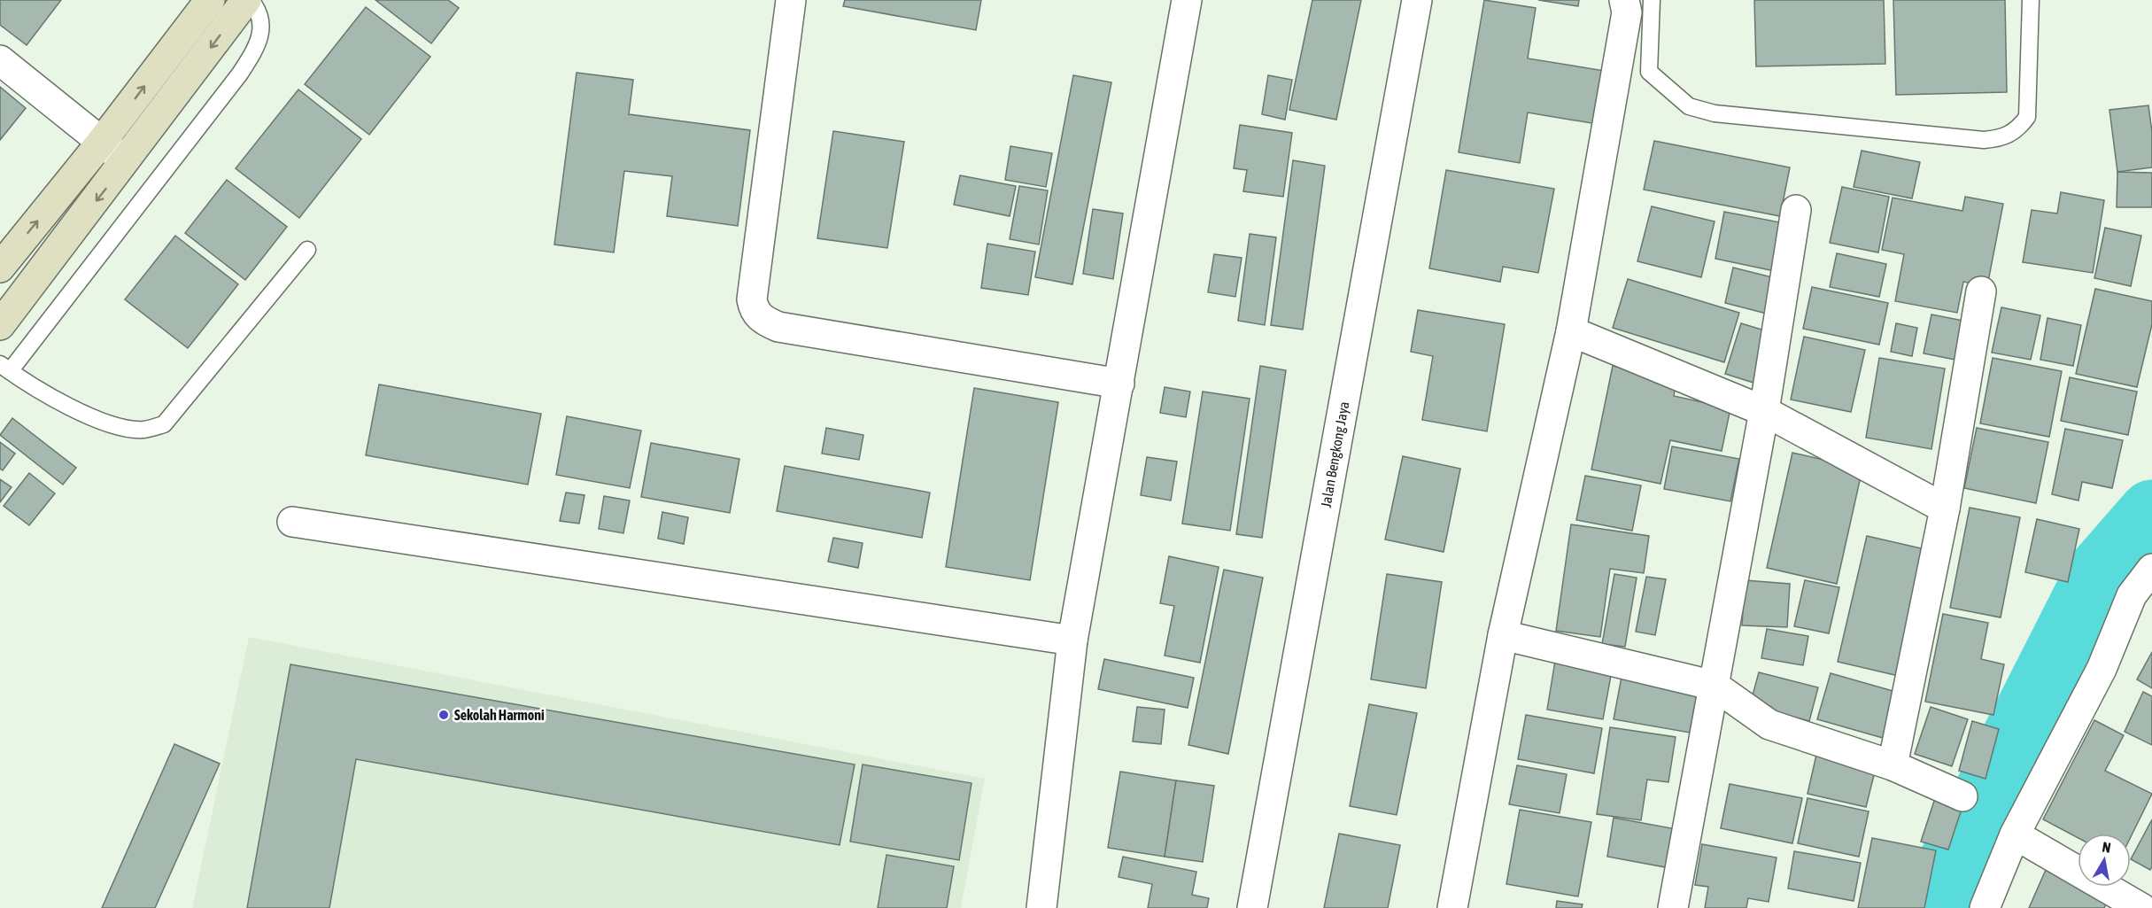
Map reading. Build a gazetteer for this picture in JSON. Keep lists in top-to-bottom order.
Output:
{
  "streets": {
    "street": ["Jalan Bengkong Jaya"]
  },
  "places": ["Sekolah Harmoni"],
  "north": "top"
}
